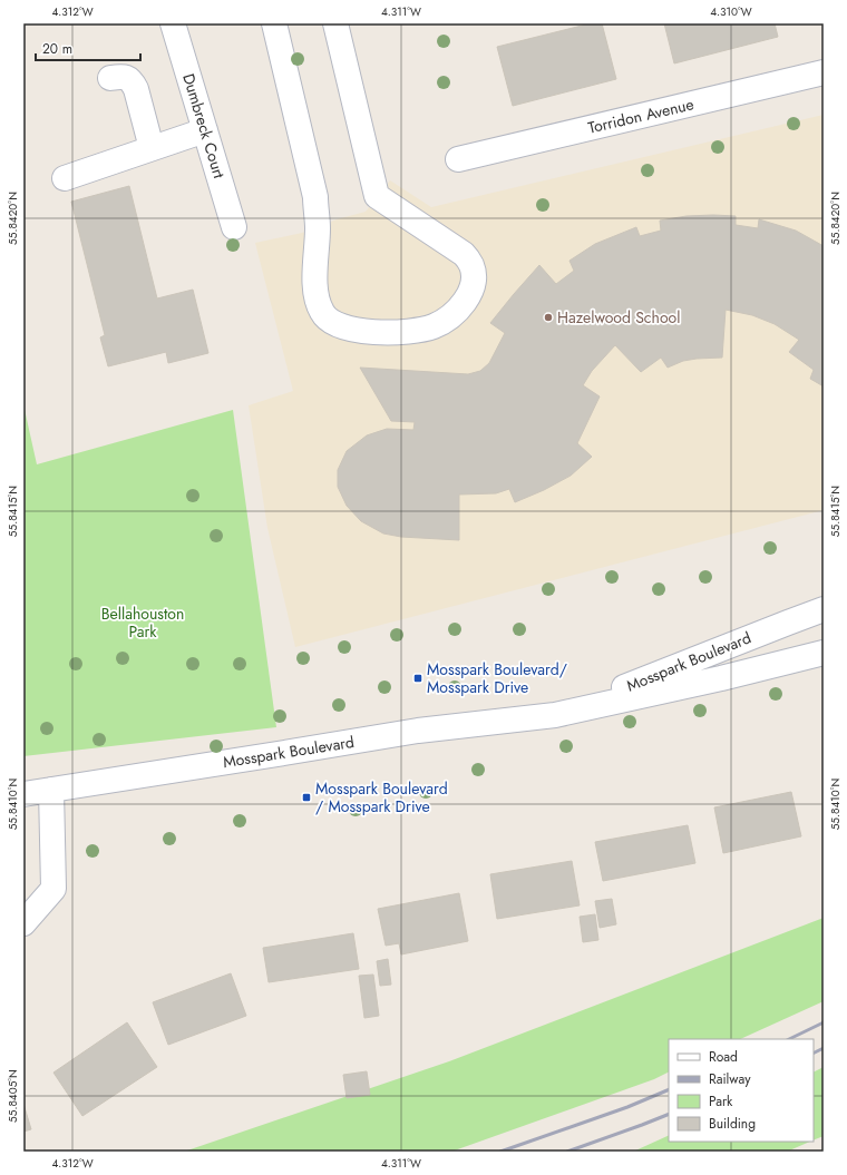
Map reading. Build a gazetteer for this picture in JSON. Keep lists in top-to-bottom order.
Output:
{
  "streets": {
    "street": ["Torridon Avenue", "Dumbreck Court", "Mosspark Boulevard"]
  },
  "parks": ["Bellahouston Park"],
  "places": {
    "other": ["Hazelwood School"],
    "transit": ["Mosspark Boulevard/ Mosspark Drive", "Mosspark Boulevard / Mosspark Drive"]
  },
  "legend": [
    "Road",
    "Railway",
    "Park",
    "Building"
  ],
  "scale_bar": "20 m",
  "coordinates": [
    "4.312°W",
    "4.311°W",
    "4.310°W",
    "55.8420°N",
    "55.8415°N",
    "55.8410°N",
    "55.8405°N"
  ]
}
